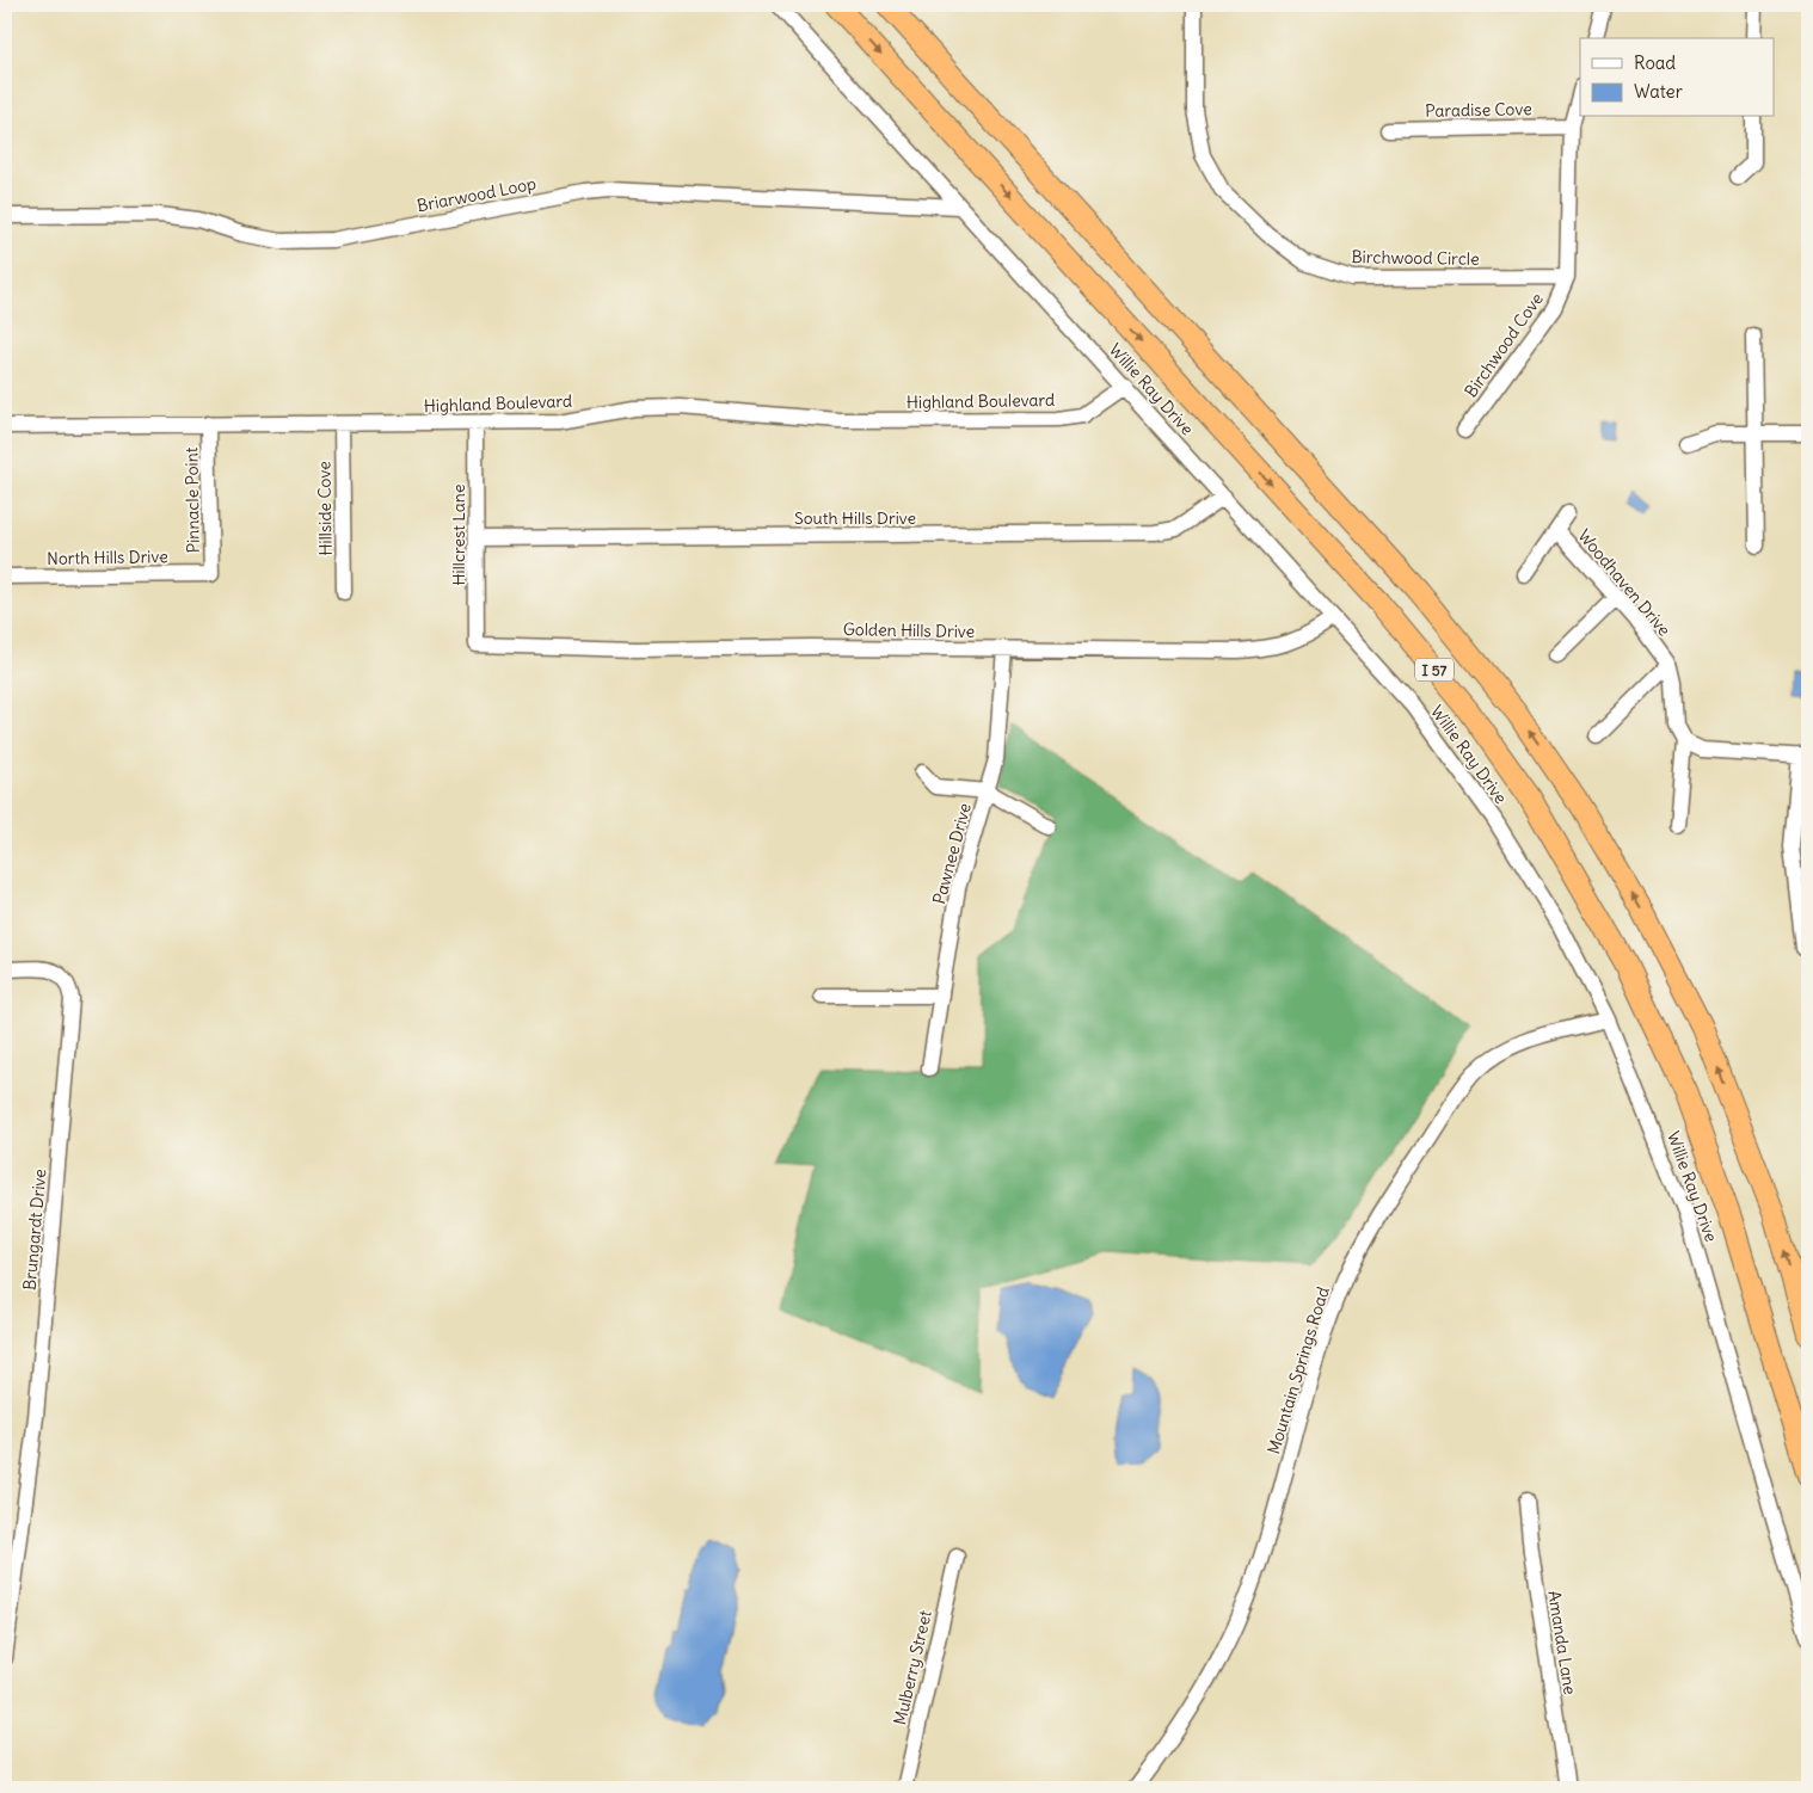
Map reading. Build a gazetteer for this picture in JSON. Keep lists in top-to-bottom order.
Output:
{
  "streets": {
    "highway": ["I 57"],
    "street": [
      "Paradise Cove",
      "Briarwood Loop",
      "Birchwood Circle",
      "Birchwood Cove",
      "Willie Ray Drive",
      "Highland Boulevard",
      "Pinnacle Point",
      "Hillside Cove",
      "South Hills Drive",
      "Hillcrest Lane",
      "North Hills Drive",
      "Woodhaven Drive",
      "Golden Hills Drive",
      "Pawnee Drive",
      "Brungardt Drive",
      "Mountain Springs Road",
      "Amanda Lane",
      "Mulberry Street"
    ]
  },
  "crossings": [
    ["Briarwood Loop", "Willie Ray Drive"],
    ["Birchwood Circle", "Birchwood Cove"],
    ["Willie Ray Drive", "Highland Boulevard"],
    ["Willie Ray Drive", "South Hills Drive"],
    ["Willie Ray Drive", "Golden Hills Drive"],
    ["Willie Ray Drive", "Mountain Springs Road"],
    ["Highland Boulevard", "Pinnacle Point"],
    ["Highland Boulevard", "Hillside Cove"],
    ["Highland Boulevard", "Hillcrest Lane"],
    ["Pinnacle Point", "North Hills Drive"],
    ["South Hills Drive", "Hillcrest Lane"],
    ["Hillcrest Lane", "Golden Hills Drive"],
    ["Golden Hills Drive", "Pawnee Drive"]
  ],
  "legend": ["Road", "Water"]
}
